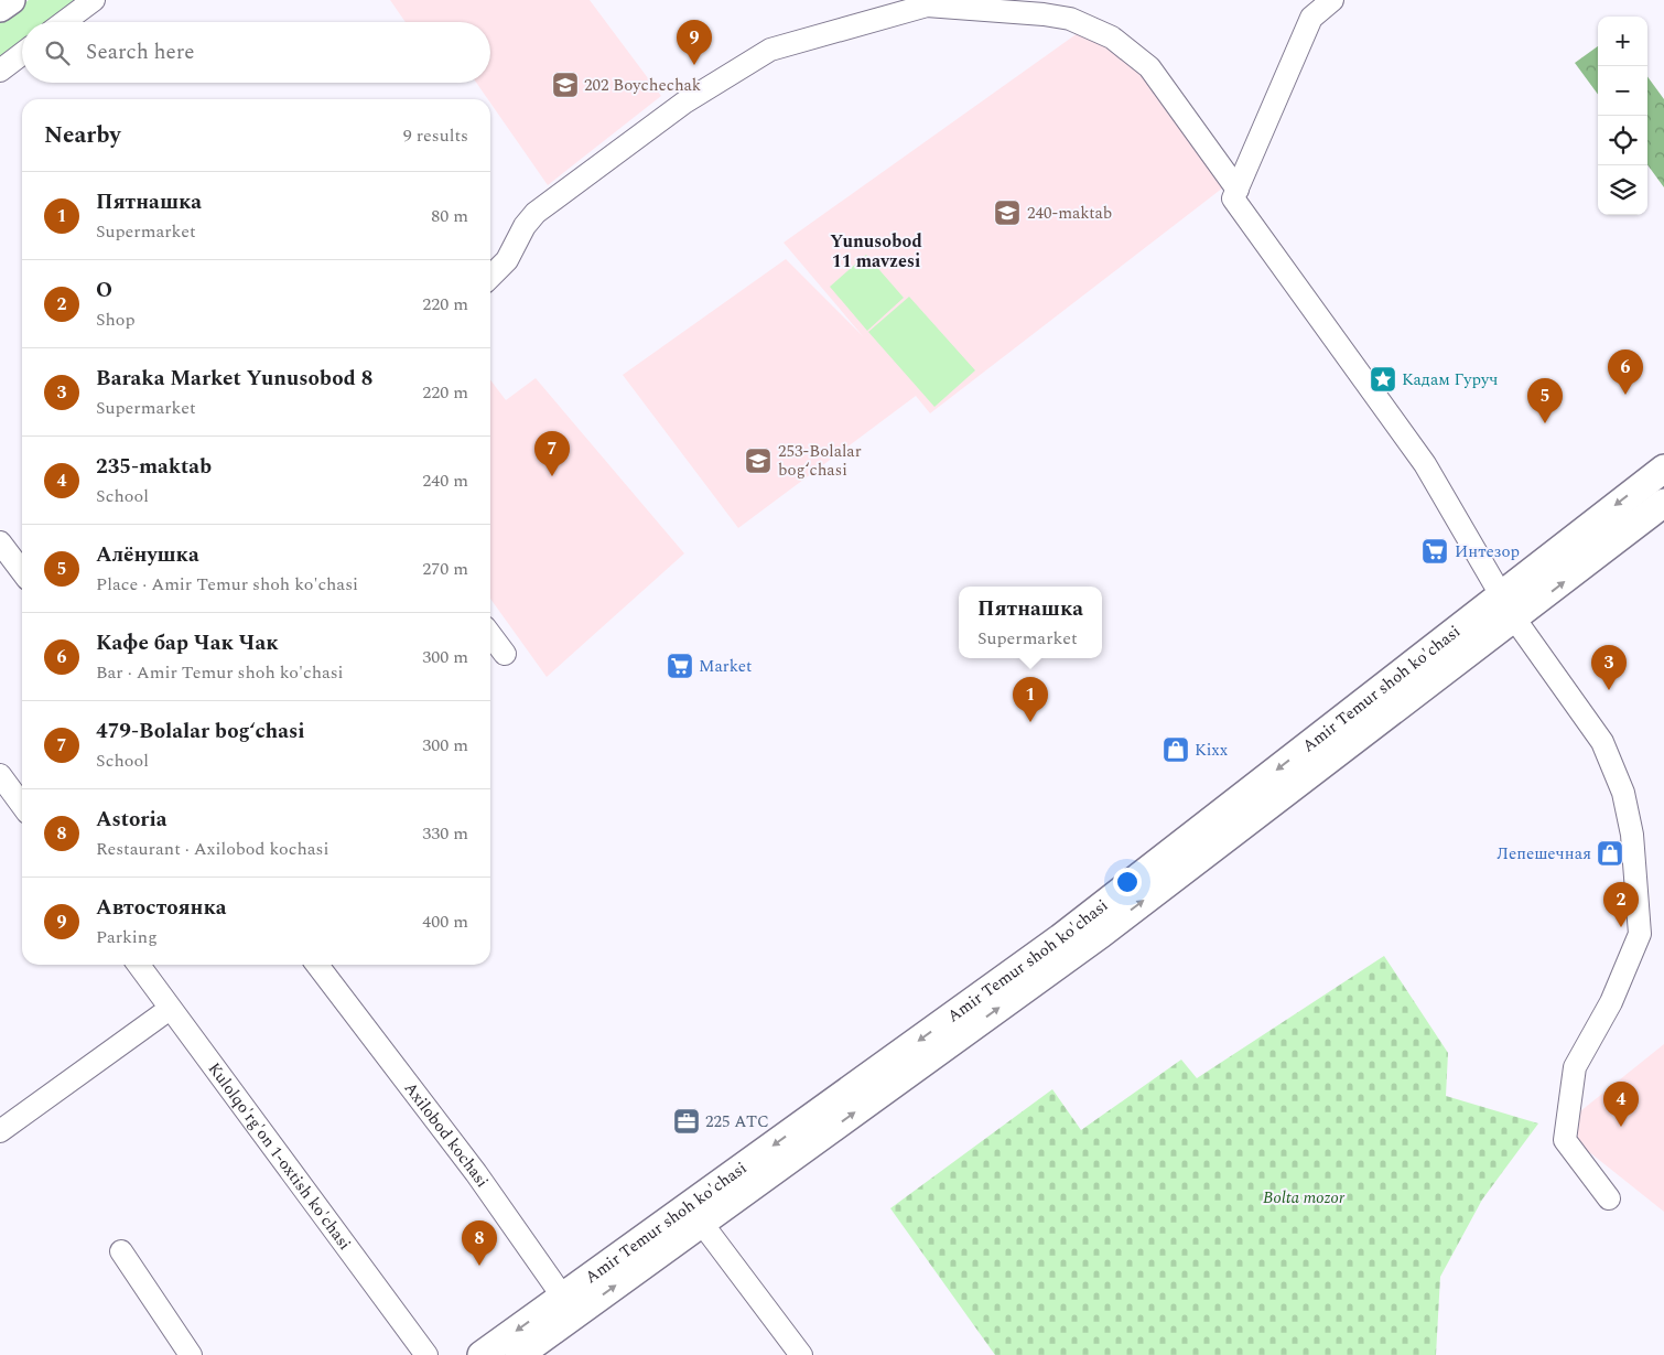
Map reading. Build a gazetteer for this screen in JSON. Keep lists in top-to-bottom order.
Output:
{
  "streets": {
    "main road": ["Amir Temur shoh ko'chasi"],
    "street": ["Axilobod kochasi", "Kulolqo'rg'on 1-oxtish ko'chasi"]
  },
  "crossings": [
    ["Amir Temur shoh ko'chasi", "Axilobod kochasi"]
  ],
  "districts": ["Yunusobod 11 mavzesi"],
  "parks": ["Bolta mozor"],
  "places": {
    "school or university": ["202 Boychechak", "240-maktab", "253-Bolalar bogʻchasi"],
    "place": ["Кадам Гуруч"],
    "supermarket": ["Интезор", "Market"],
    "shop": ["Kixx", "Лепешечная"],
    "office": ["225 АТС"]
  },
  "page": {
    "map_buttons": ["+", "−"],
    "pins": [
      "9",
      "6",
      "5",
      "7",
      "3",
      "1",
      "2",
      "4",
      "8"
    ],
    "search": "Search here",
    "heading": ["Nearby", "9 results"],
    "list": [
      {
        "mark": "1",
        "name": "Пятнашка",
        "note": "Supermarket",
        "value": "80 m"
      },
      {
        "mark": "2",
        "name": "О",
        "note": "Shop",
        "value": "220 m"
      },
      {
        "mark": "3",
        "name": "Baraka Market Yunusobod 8",
        "note": "Supermarket",
        "value": "220 m"
      },
      {
        "mark": "4",
        "name": "235-maktab",
        "note": "School",
        "value": "240 m"
      },
      {
        "mark": "5",
        "name": "Алёнушка",
        "note": "Place · Amir Temur shoh ko'chasi",
        "value": "270 m"
      },
      {
        "mark": "6",
        "name": "Кафе бар Чак Чак",
        "note": "Bar · Amir Temur shoh ko'chasi",
        "value": "300 m"
      },
      {
        "mark": "7",
        "name": "479-Bolalar bogʻchasi",
        "note": "School",
        "value": "300 m"
      },
      {
        "mark": "8",
        "name": "Astoria",
        "note": "Restaurant · Axilobod kochasi",
        "value": "330 m"
      },
      {
        "mark": "9",
        "name": "Автостоянка",
        "note": "Parking",
        "value": "400 m"
      }
    ],
    "popup": ["Пятнашка", "Supermarket"]
  }
}
